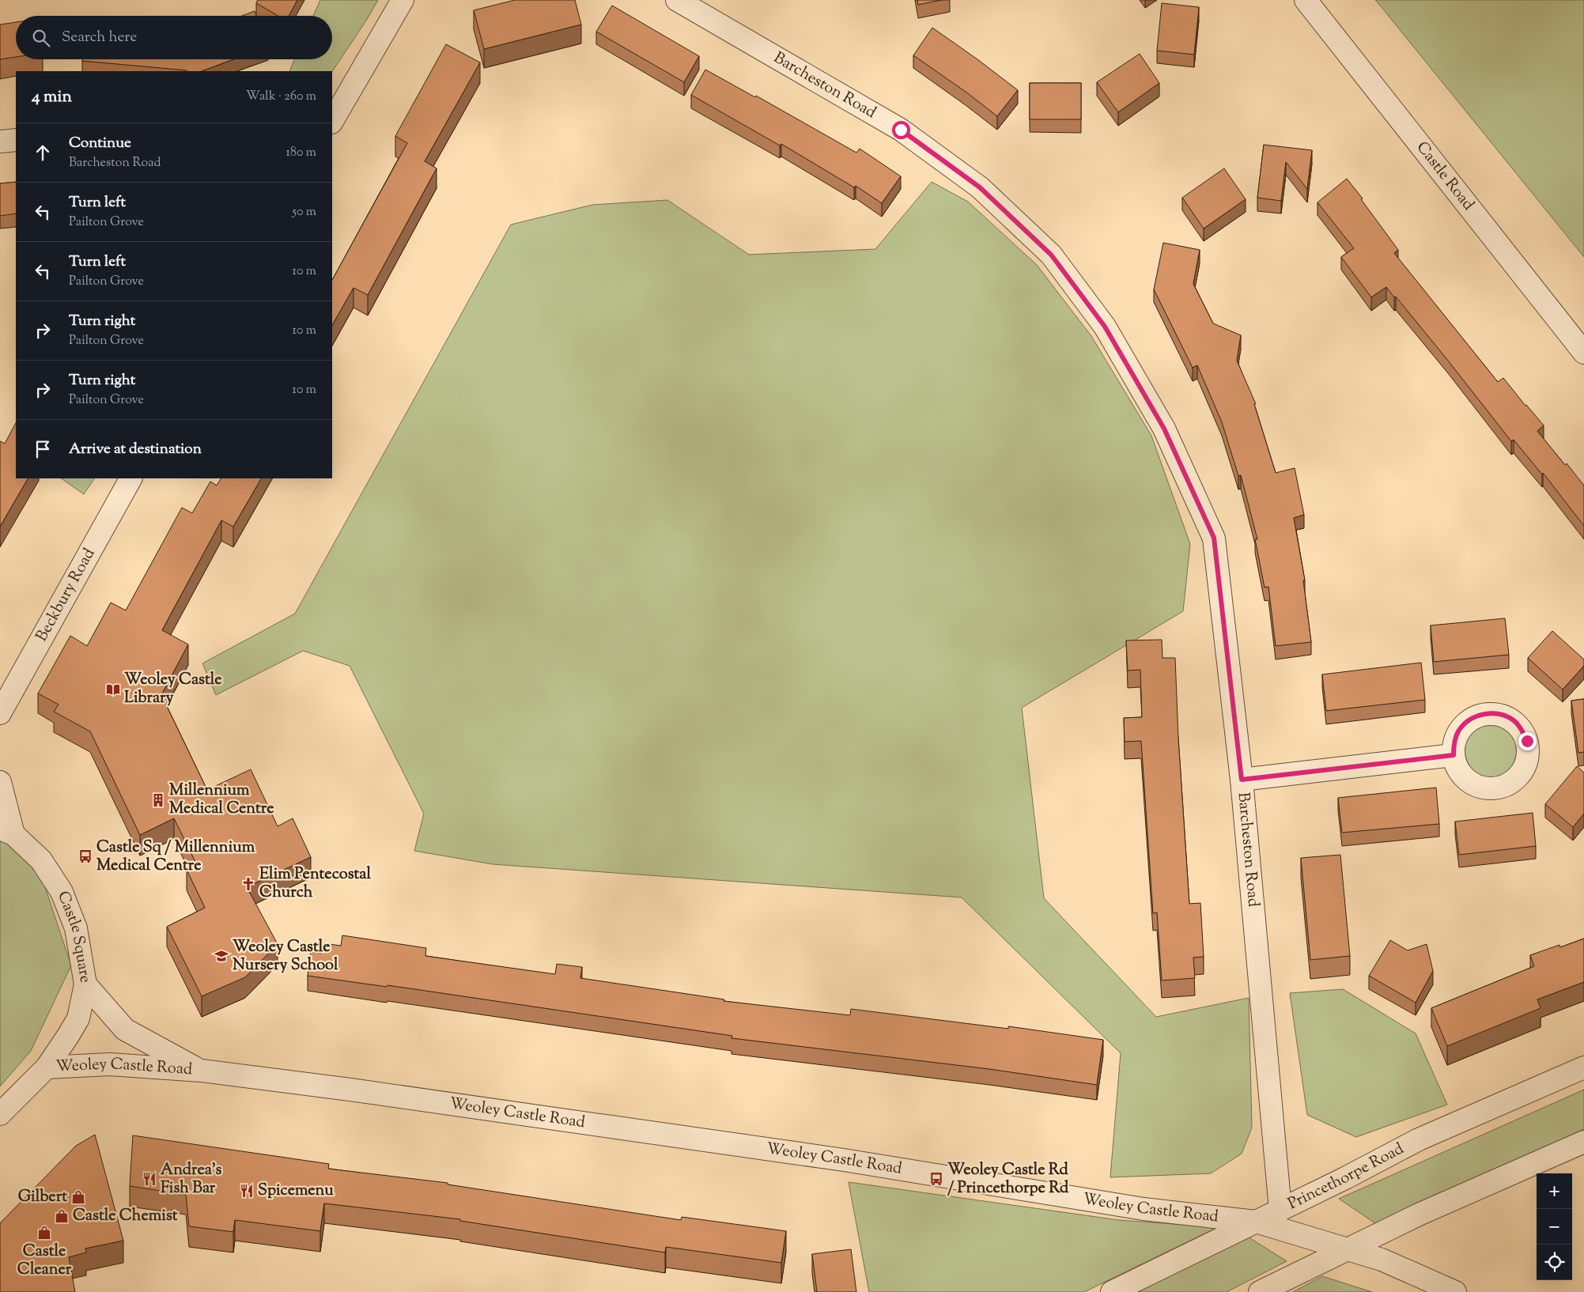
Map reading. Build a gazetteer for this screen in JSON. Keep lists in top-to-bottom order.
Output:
{
  "streets": {
    "street": [
      "Barcheston Road",
      "Castle Road",
      "Beckbury Road",
      "Castle Square",
      "Weoley Castle Road",
      "Princethorpe Road"
    ]
  },
  "crossings": [
    ["Barcheston Road", "Princethorpe Road"],
    ["Castle Square", "Weoley Castle Road"],
    ["Weoley Castle Road", "Princethorpe Road"]
  ],
  "places": {
    "library": ["Weoley Castle Library"],
    "building": ["Millennium Medical Centre"],
    "bus stop": ["Castle Sq / Millennium Medical Centre", "Weoley Castle Rd / Princethorpe Rd"],
    "church": ["Elim Pentecostal Church"],
    "school or university": ["Weoley Castle Nursery School"],
    "restaurant": ["Andrea's Fish Bar", "Spicemenu"],
    "shop": ["Gilbert", "Castle Chemist", "Castle Cleaner"]
  },
  "page": {
    "search": "Search here",
    "heading": ["4 min", "Walk · 260 m"],
    "list": [
      ["Continue", "Barcheston Road", "180 m"],
      ["Turn left", "Pailton Grove", "50 m"],
      ["Turn left", "Pailton Grove", "10 m"],
      ["Turn right", "Pailton Grove", "10 m"],
      ["Turn right", "Pailton Grove", "10 m"],
      "Arrive at destination"
    ],
    "map_buttons": ["+", "−"]
  }
}
